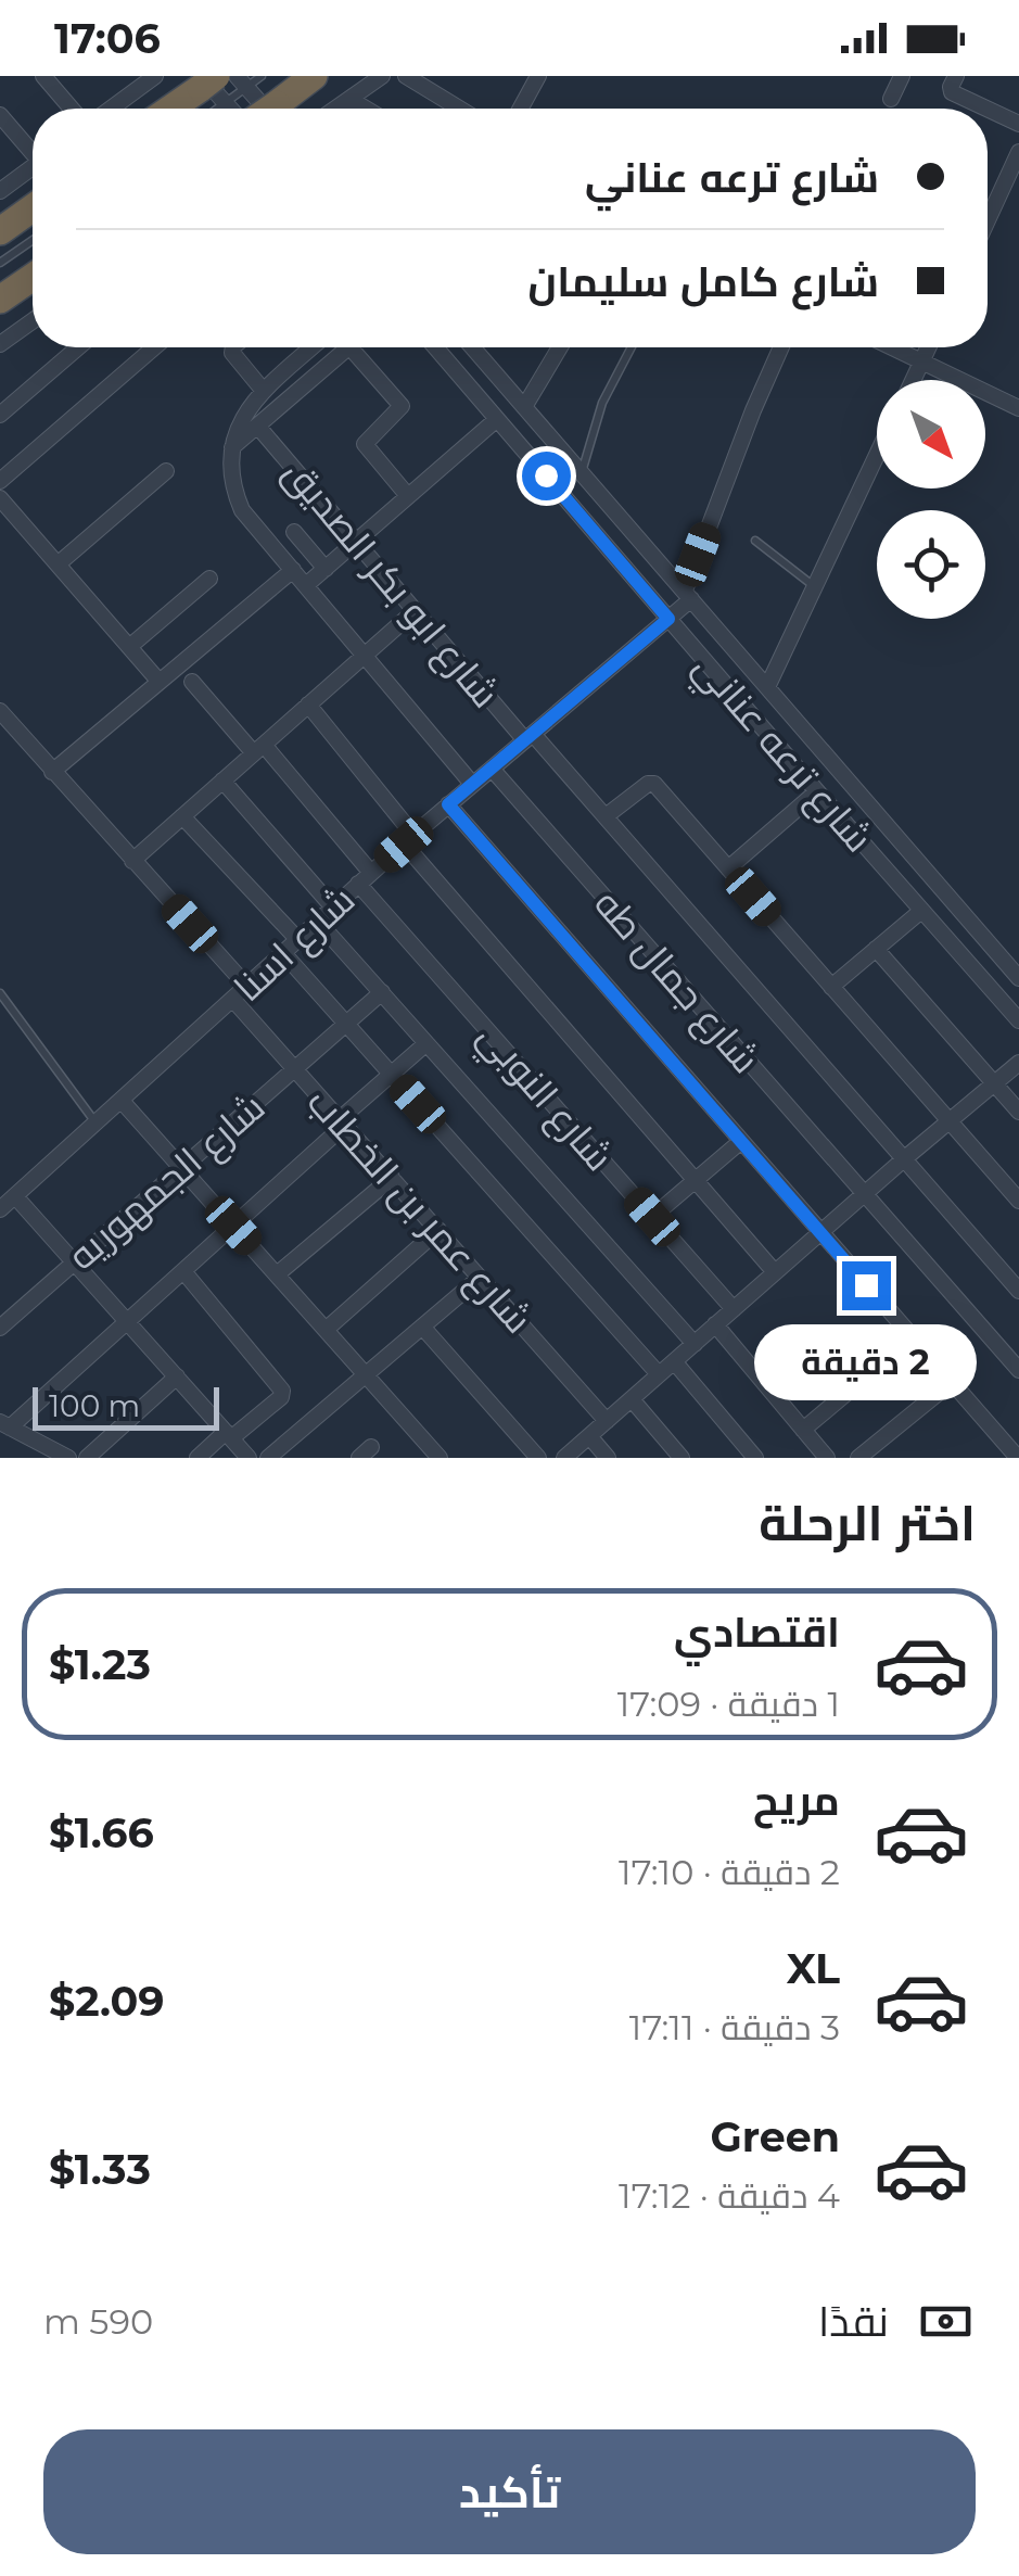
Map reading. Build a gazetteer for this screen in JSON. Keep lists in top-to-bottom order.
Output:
{
  "streets": {
    "street": [
      "شارع ابو بكر الصديق",
      "شارع ترعه عناني",
      "شارع اسنا",
      "شارع جمال طه",
      "شارع النوبي",
      "شارع الجمهوريه",
      "شارع عمر بن الخطاب"
    ]
  },
  "crossings": [
    ["شارع ابو بكر الصديق", "شارع اسنا"],
    ["شارع ترعه عناني", "شارع اسنا"],
    ["شارع اسنا", "شارع جمال طه"],
    ["شارع اسنا", "شارع النوبي"],
    ["شارع اسنا", "شارع عمر بن الخطاب"],
    ["شارع الجمهوريه", "شارع عمر بن الخطاب"]
  ],
  "scale_bar": "100 m",
  "north": "bottom right",
  "page": {
    "status": "17:06",
    "banner": ["شارع ترعه عناني", "شارع كامل سليمان"],
    "bubble": "2 دقيقة",
    "scale": "100 m",
    "heading": "اختر الرحلة",
    "list": [
      {
        "name": "اقتصادي",
        "note": "1 دقيقة · 17:09",
        "value": "$1.23"
      },
      {
        "name": "مريح",
        "note": "2 دقيقة · 17:10",
        "value": "$1.66"
      },
      {
        "name": "XL",
        "note": "3 دقيقة · 17:11",
        "value": "$2.09"
      },
      {
        "name": "Green",
        "note": "4 دقيقة · 17:12",
        "value": "$1.33"
      }
    ],
    "pay": ["نقدًا", "590 m"],
    "buttons": "تأكيد"
  }
}
